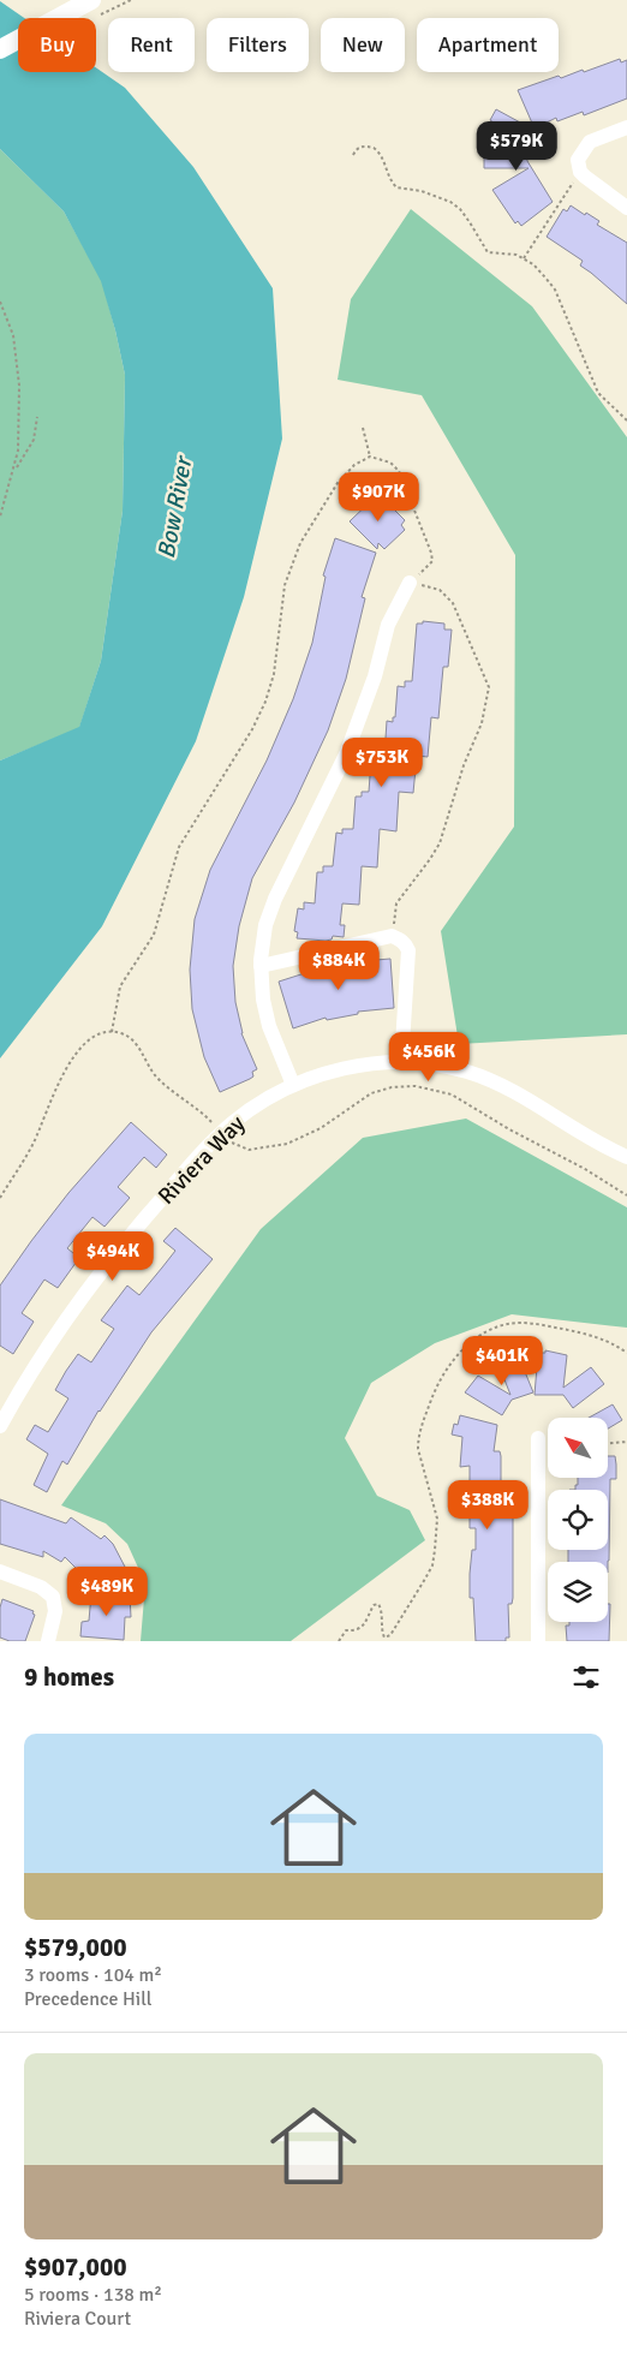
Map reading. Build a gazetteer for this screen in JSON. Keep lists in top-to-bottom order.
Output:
{
  "streets": {
    "street": ["Riviera Way"]
  },
  "water": ["Bow River"],
  "north": "top left",
  "page": {
    "chip": [
      "Buy",
      "Rent",
      "Filters",
      "New",
      "Apartment"
    ],
    "price": [
      "$579K",
      "$907K",
      "$753K",
      "$884K",
      "$456K",
      "$494K",
      "$401K",
      "$388K",
      "$489K"
    ],
    "heading": "9 homes",
    "list": [
      {
        "name": "$579,000",
        "note": "3 rooms · 104 m² · Precedence Hill"
      },
      {
        "name": "$907,000",
        "note": "5 rooms · 138 m² · Riviera Court"
      }
    ]
  }
}
